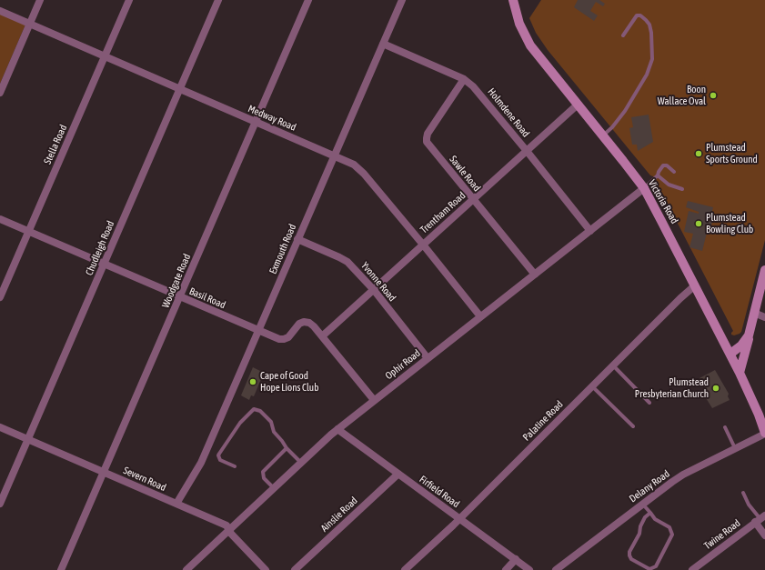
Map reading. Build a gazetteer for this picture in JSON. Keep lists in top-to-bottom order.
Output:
{
  "streets": {
    "street": [
      "Holmdene Road",
      "Medway Road",
      "Stella Road",
      "Sawle Road",
      "Victoria Road",
      "Trentham Road",
      "Chudleigh Road",
      "Exmouth Road",
      "Woodgate Road",
      "Yvonne Road",
      "Basil Road",
      "Ophir Road",
      "Palatine Road",
      "Severn Road",
      "Delany Road",
      "Firfield Road",
      "Ainslie Road",
      "Twine Road"
    ]
  },
  "crossings": [
    ["Holmdene Road", "Sawle Road"],
    ["Holmdene Road", "Trentham Road"],
    ["Holmdene Road", "Exmouth Road"],
    ["Holmdene Road", "Ophir Road"],
    ["Medway Road", "Stella Road"],
    ["Medway Road", "Trentham Road"],
    ["Medway Road", "Chudleigh Road"],
    ["Medway Road", "Exmouth Road"],
    ["Medway Road", "Woodgate Road"],
    ["Medway Road", "Ophir Road"],
    ["Stella Road", "Basil Road"],
    ["Sawle Road", "Trentham Road"],
    ["Sawle Road", "Ophir Road"],
    ["Victoria Road", "Trentham Road"],
    ["Victoria Road", "Ophir Road"],
    ["Victoria Road", "Palatine Road"],
    ["Victoria Road", "Delany Road"],
    ["Trentham Road", "Yvonne Road"],
    ["Trentham Road", "Basil Road"],
    ["Chudleigh Road", "Basil Road"],
    ["Chudleigh Road", "Severn Road"],
    ["Exmouth Road", "Yvonne Road"],
    ["Exmouth Road", "Basil Road"],
    ["Exmouth Road", "Severn Road"],
    ["Woodgate Road", "Basil Road"],
    ["Woodgate Road", "Severn Road"],
    ["Yvonne Road", "Ophir Road"],
    ["Basil Road", "Ophir Road"],
    ["Ophir Road", "Severn Road"],
    ["Ophir Road", "Firfield Road"],
    ["Palatine Road", "Firfield Road"],
    ["Firfield Road", "Ainslie Road"]
  ],
  "places": [
    "Boon Wallace Oval",
    "Plumstead Sports Ground",
    "Plumstead Bowling Club",
    "Cape of Good Hope Lions Club",
    "Plumstead Presbyterian Church"
  ]
}
